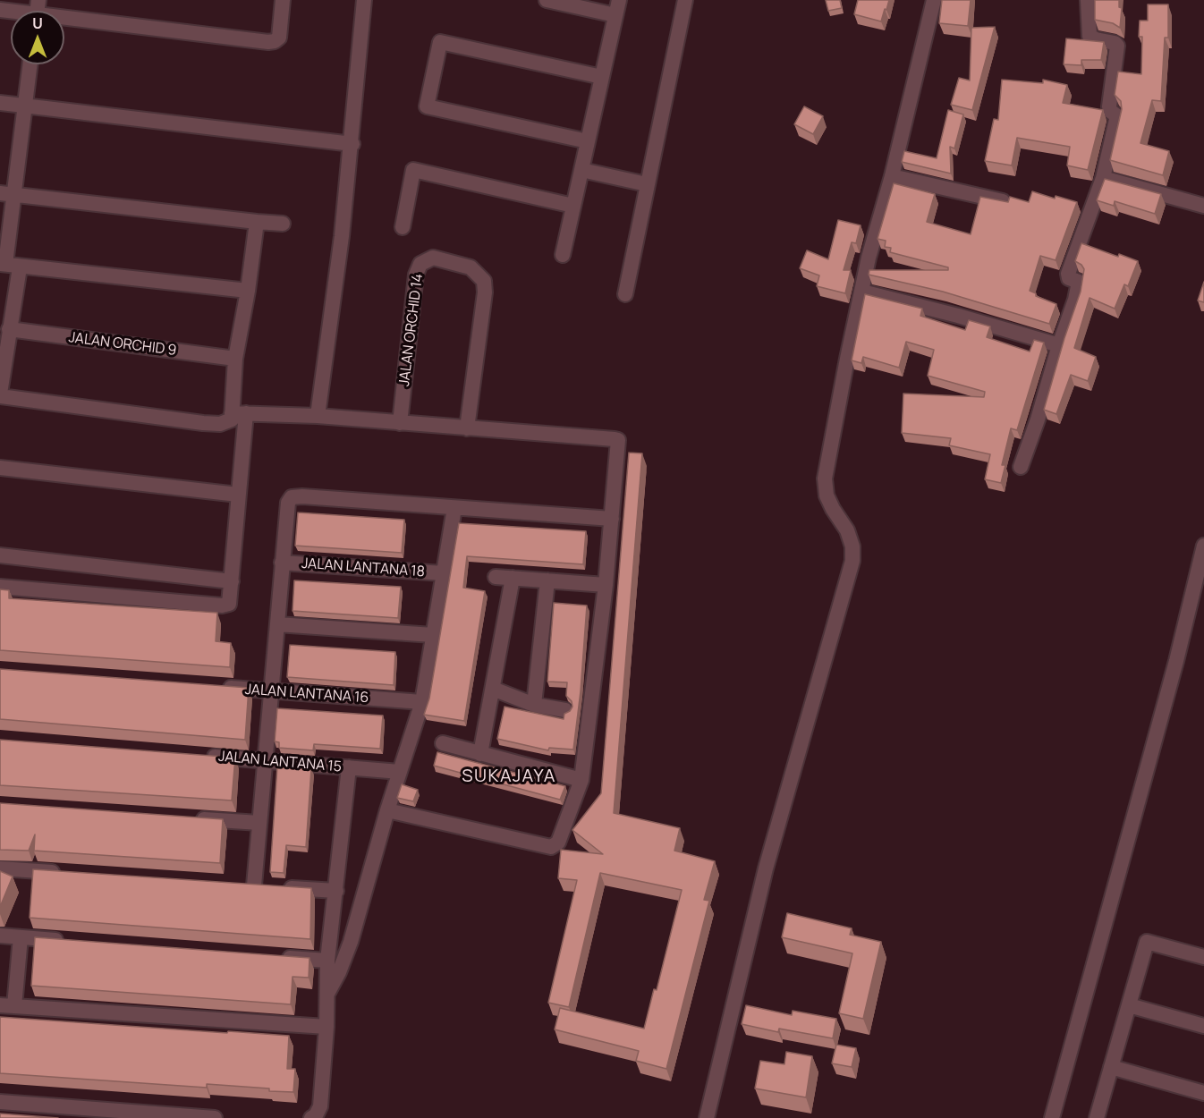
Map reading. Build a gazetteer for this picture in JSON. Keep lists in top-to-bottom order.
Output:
{
  "streets": {
    "street": [
      "JALAN ORCHID 14",
      "JALAN ORCHID 9",
      "JALAN LANTANA 18",
      "JALAN LANTANA 16",
      "JALAN LANTANA 15"
    ]
  },
  "districts": ["SUKAJAYA"],
  "north": "top"
}
